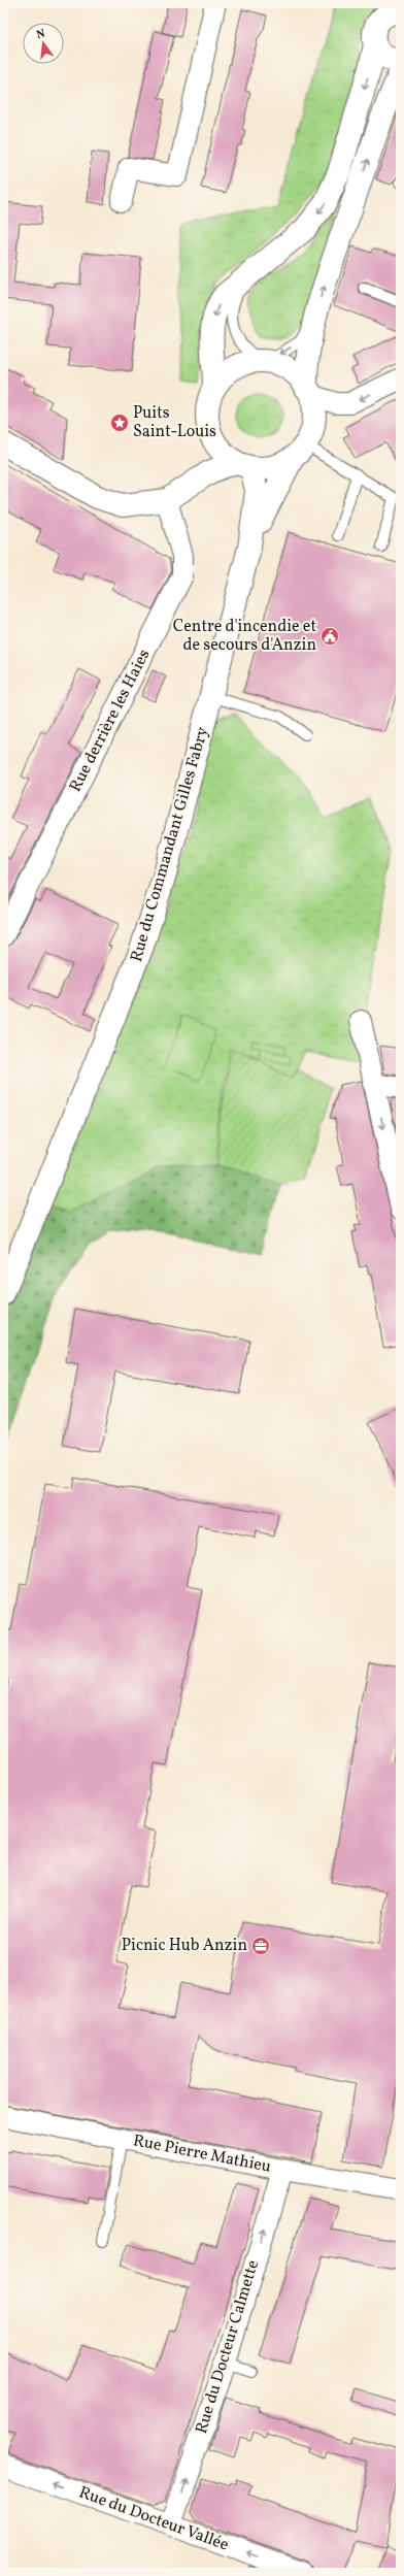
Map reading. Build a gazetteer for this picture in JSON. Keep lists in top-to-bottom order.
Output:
{
  "streets": {
    "street": [
      "Rue derrière les Haies",
      "Rue du Commandant Gilles Fabry",
      "Rue Pierre Mathieu",
      "Rue du Docteur Calmette",
      "Rue du Docteur Vallée"
    ]
  },
  "crossings": [
    ["Rue Pierre Mathieu", "Rue du Docteur Calmette"],
    ["Rue du Docteur Calmette", "Rue du Docteur Vallée"]
  ],
  "one_way": ["Rue du Docteur Calmette", "Rue du Docteur Vallée"],
  "places": {
    "place": ["Puits Saint-Louis"],
    "public building": ["Centre d'incendie et de secours d'Anzin"],
    "office": ["Picnic Hub Anzin"]
  },
  "north": "top"
}
